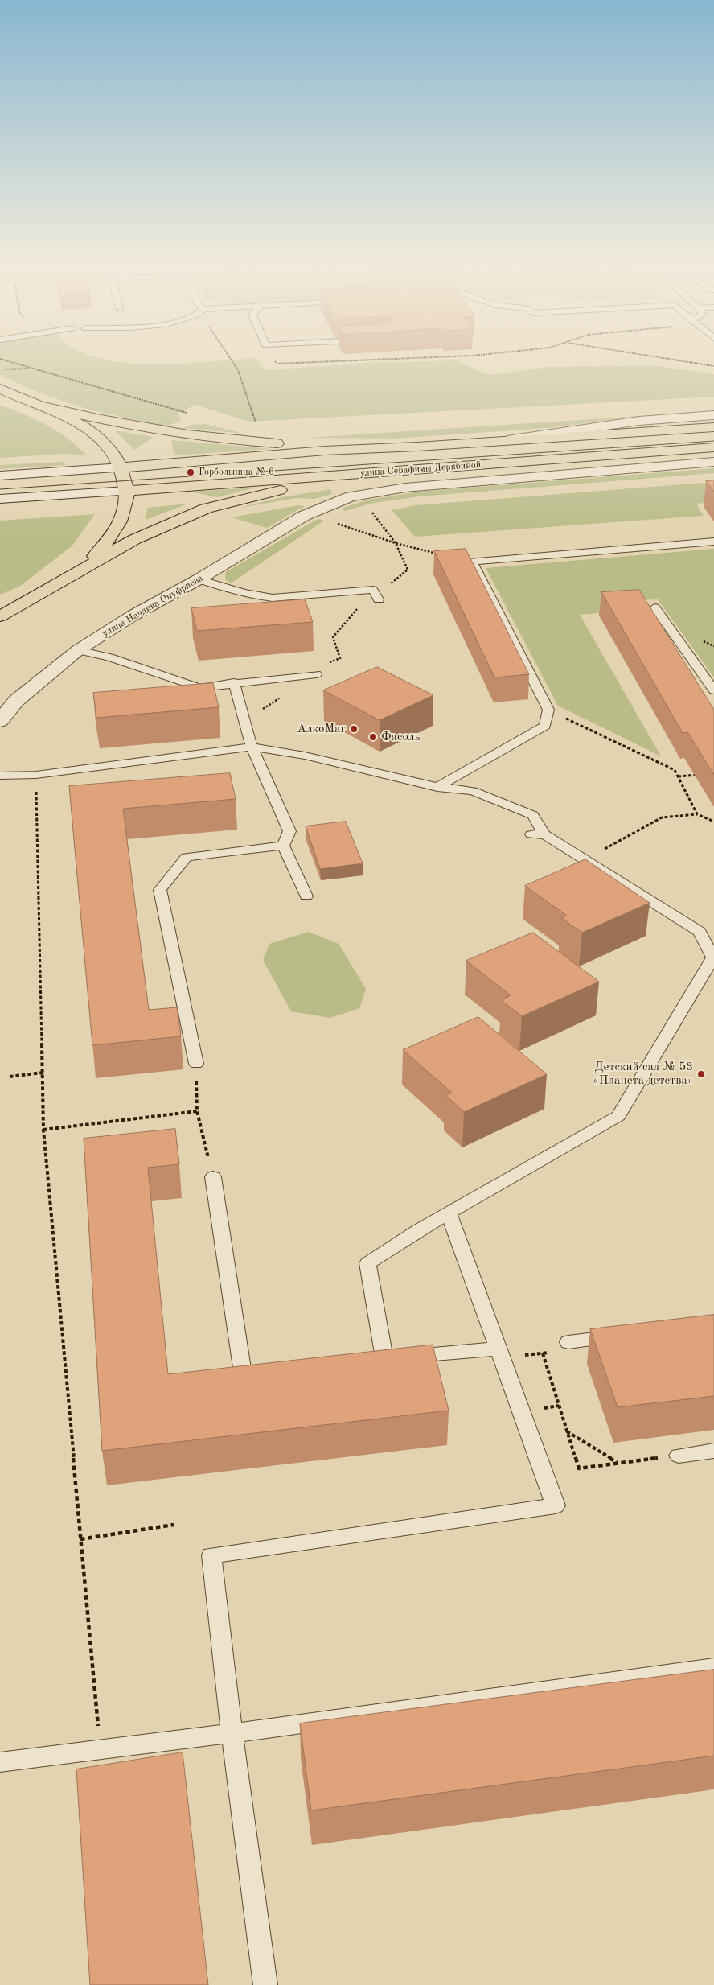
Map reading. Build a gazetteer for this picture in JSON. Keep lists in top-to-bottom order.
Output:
{
  "streets": {
    "main road": ["улица Серафимы Дерябиной"],
    "street": ["улица Начдива Онуфриева"]
  },
  "crossings": [
    ["улица Серафимы Дерябиной", "улица Начдива Онуфриева"]
  ],
  "places": [
    "Горбольница № 6",
    "АлкоМаг",
    "Фасоль",
    "Детский сад № 53 «Планета детства»"
  ]
}
